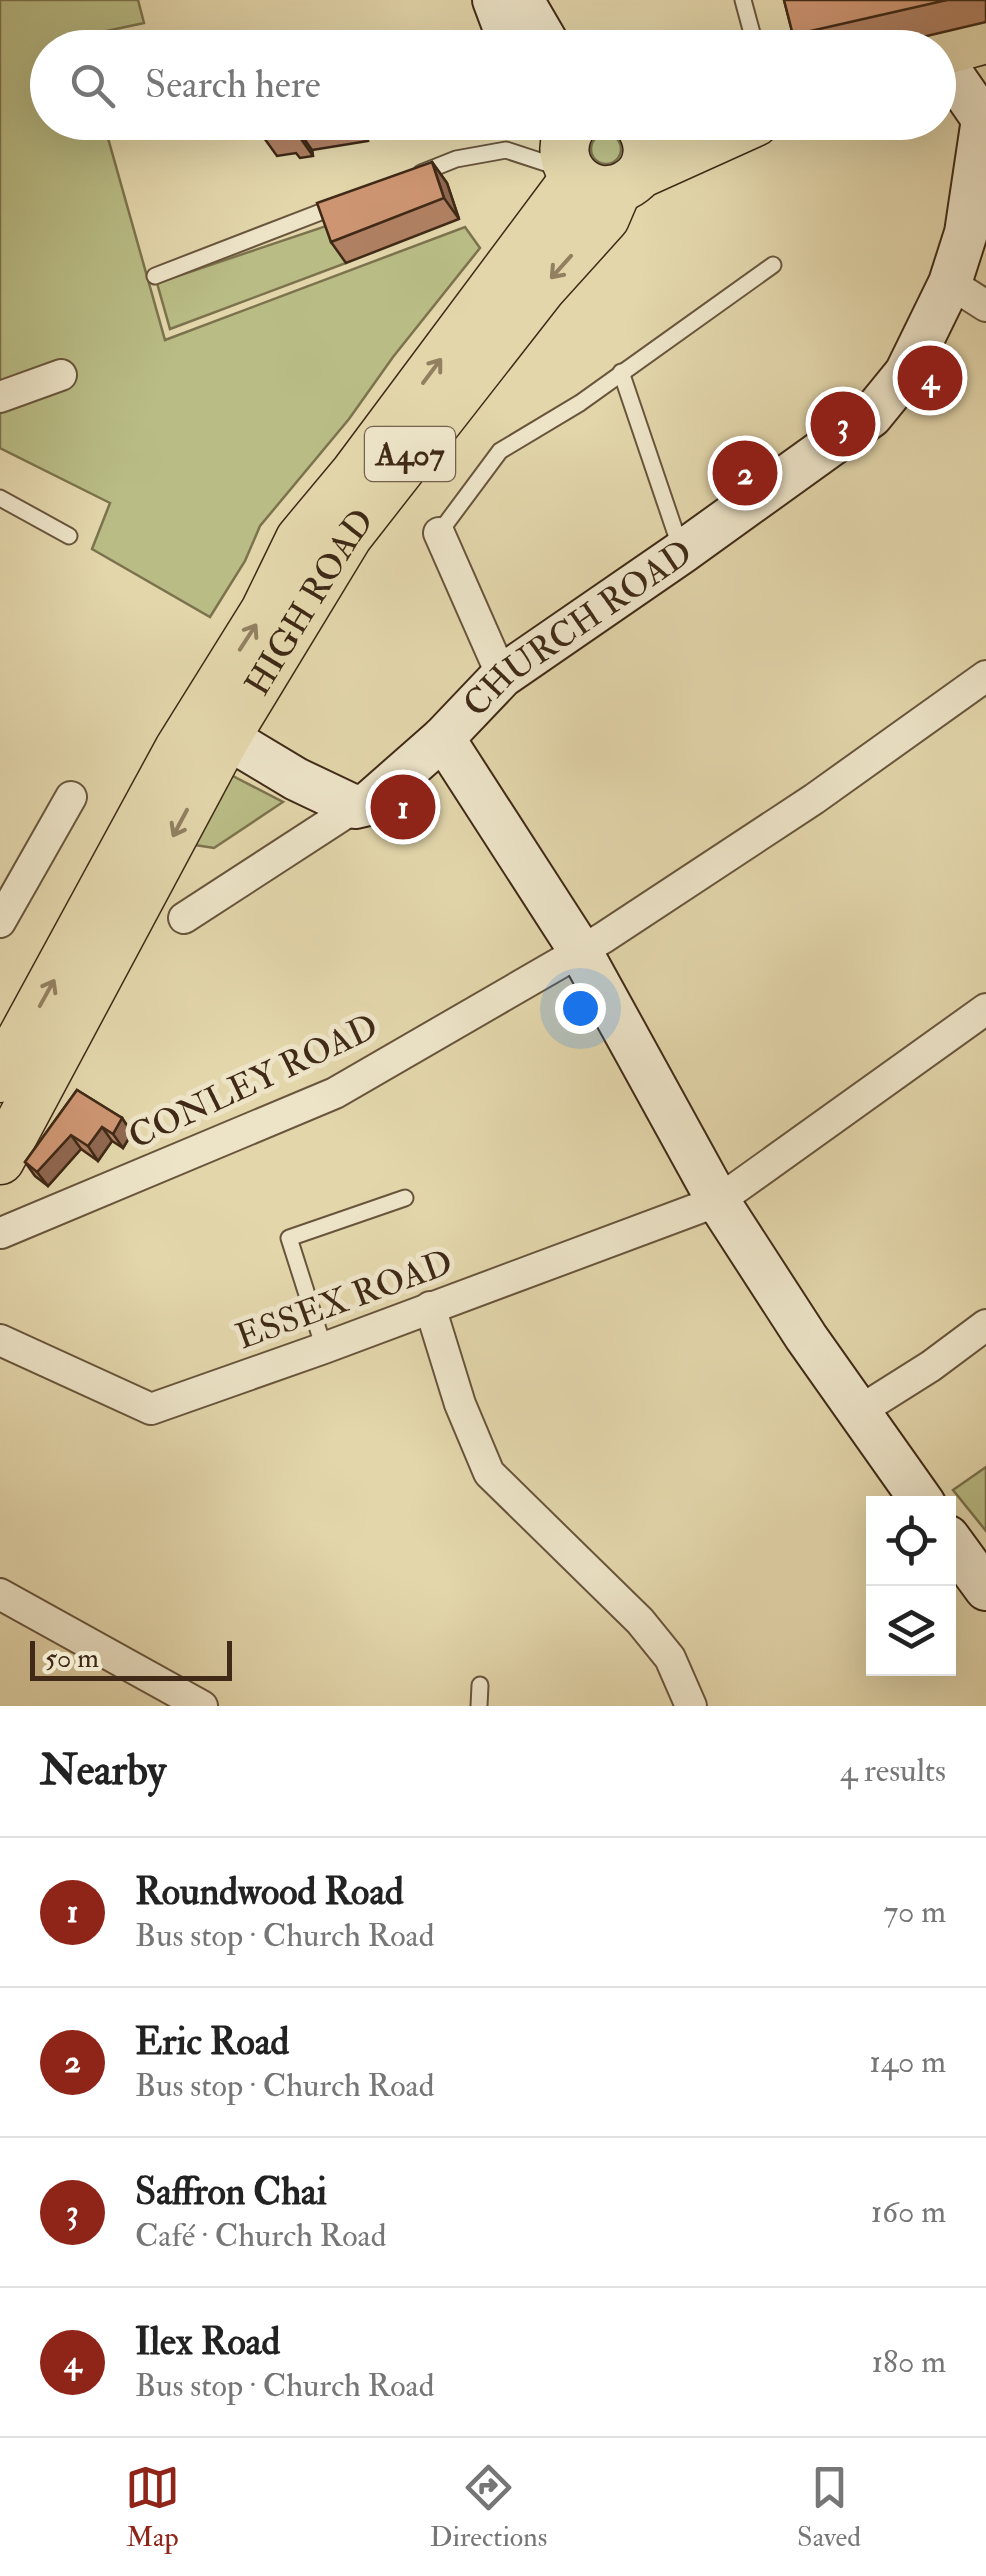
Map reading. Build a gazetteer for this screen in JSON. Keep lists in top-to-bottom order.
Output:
{
  "streets": {
    "main road": ["A407", "HIGH ROAD"],
    "street": ["CHURCH ROAD", "CONLEY ROAD", "ESSEX ROAD"]
  },
  "crossings": [
    ["A407", "HIGH ROAD"]
  ],
  "scale_bar": "50 m",
  "page": {
    "search": "Search here",
    "pins": [
      "4",
      "3",
      "2",
      "1"
    ],
    "scale": "50 m",
    "heading": ["Nearby", "4 results"],
    "list": [
      {
        "mark": "1",
        "name": "Roundwood Road",
        "note": "Bus stop · Church Road",
        "value": "70 m"
      },
      {
        "mark": "2",
        "name": "Eric Road",
        "note": "Bus stop · Church Road",
        "value": "140 m"
      },
      {
        "mark": "3",
        "name": "Saffron Chai",
        "note": "Café · Church Road",
        "value": "160 m"
      },
      {
        "mark": "4",
        "name": "Ilex Road",
        "note": "Bus stop · Church Road",
        "value": "180 m"
      }
    ],
    "nav": ["Map", "Directions", "Saved"]
  }
}
